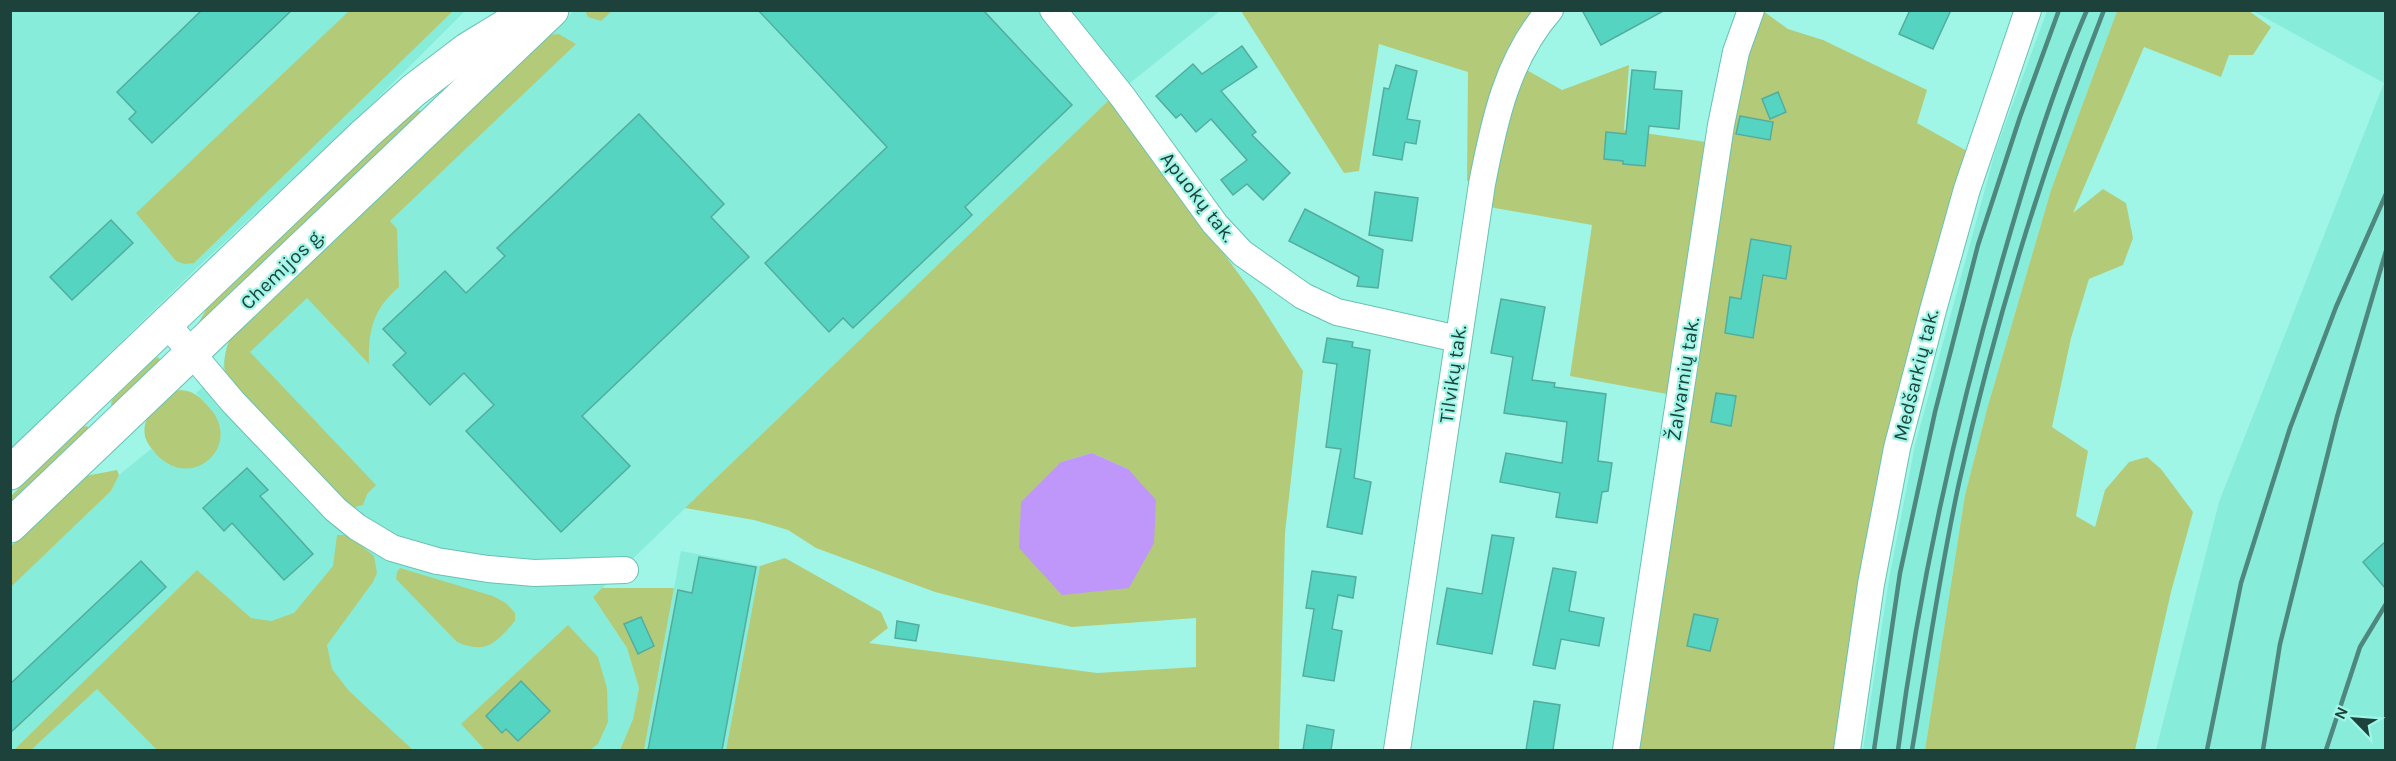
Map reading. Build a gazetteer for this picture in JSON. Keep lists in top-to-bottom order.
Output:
{
  "streets": {
    "main road": ["Chemijos g."],
    "street": [
      "Apuokų tak.",
      "Tilvikų tak.",
      "Medšarkių tak.",
      "Žalvarnių tak."
    ]
  },
  "crossings": [
    ["Apuokų tak.", "Tilvikų tak."]
  ],
  "north": "top left"
}
